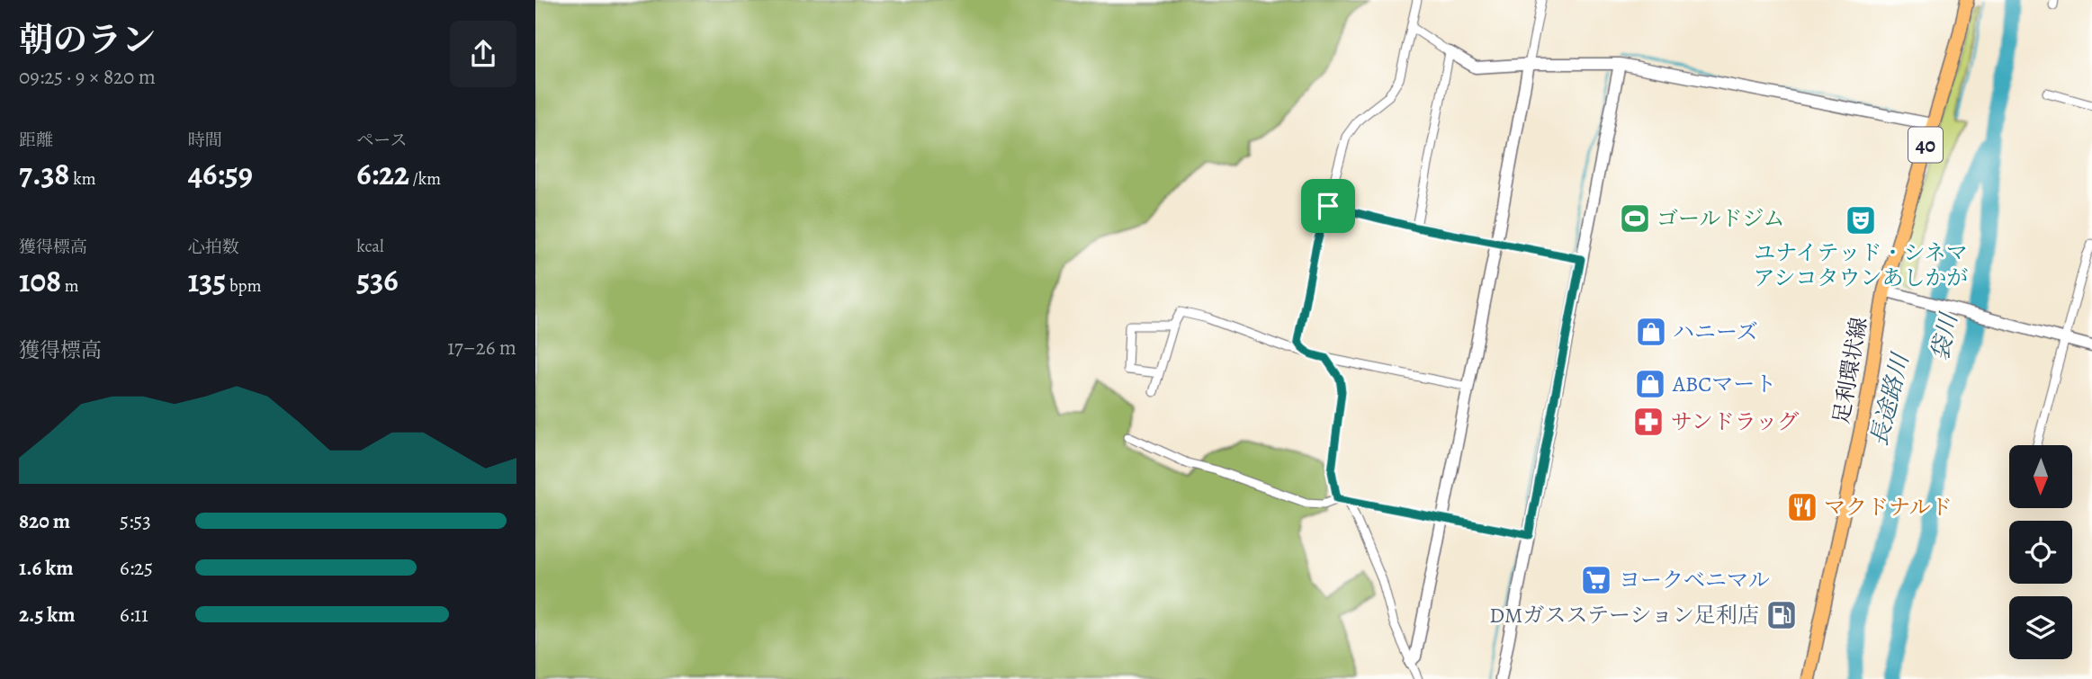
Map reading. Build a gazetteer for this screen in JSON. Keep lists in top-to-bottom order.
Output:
{
  "streets": {
    "main road": ["40", "足利環状線"]
  },
  "water": ["袋川", "長途路川"],
  "places": {
    "sports": ["ゴールドジム"],
    "theatre": ["ユナイテッド・シネマ アシコタウンあしかが"],
    "shop": ["ハニーズ", "ABCマート"],
    "pharmacy": ["サンドラッグ"],
    "restaurant": ["マクドナルド"],
    "supermarket": ["ヨークベニマル"],
    "fuel station": ["DMガスステーション足利店"]
  },
  "north": "bottom",
  "page": {
    "heading": ["朝のラン", "09:25 · 9 × 820 m"],
    "stats": [
      ["距離", "7.38 km"],
      ["時間", "46:59"],
      ["ペース", "6:22 /km"],
      ["獲得標高", "108 m"],
      ["心拍数", "135 bpm"],
      ["kcal", "536"]
    ],
    "chart": ["獲得標高", "17–26 m"],
    "list": [
      {
        "name": "820 m",
        "note": "5:53"
      },
      {
        "name": "1.6 km",
        "note": "6:25"
      },
      {
        "name": "2.5 km",
        "note": "6:11"
      }
    ]
  }
}
